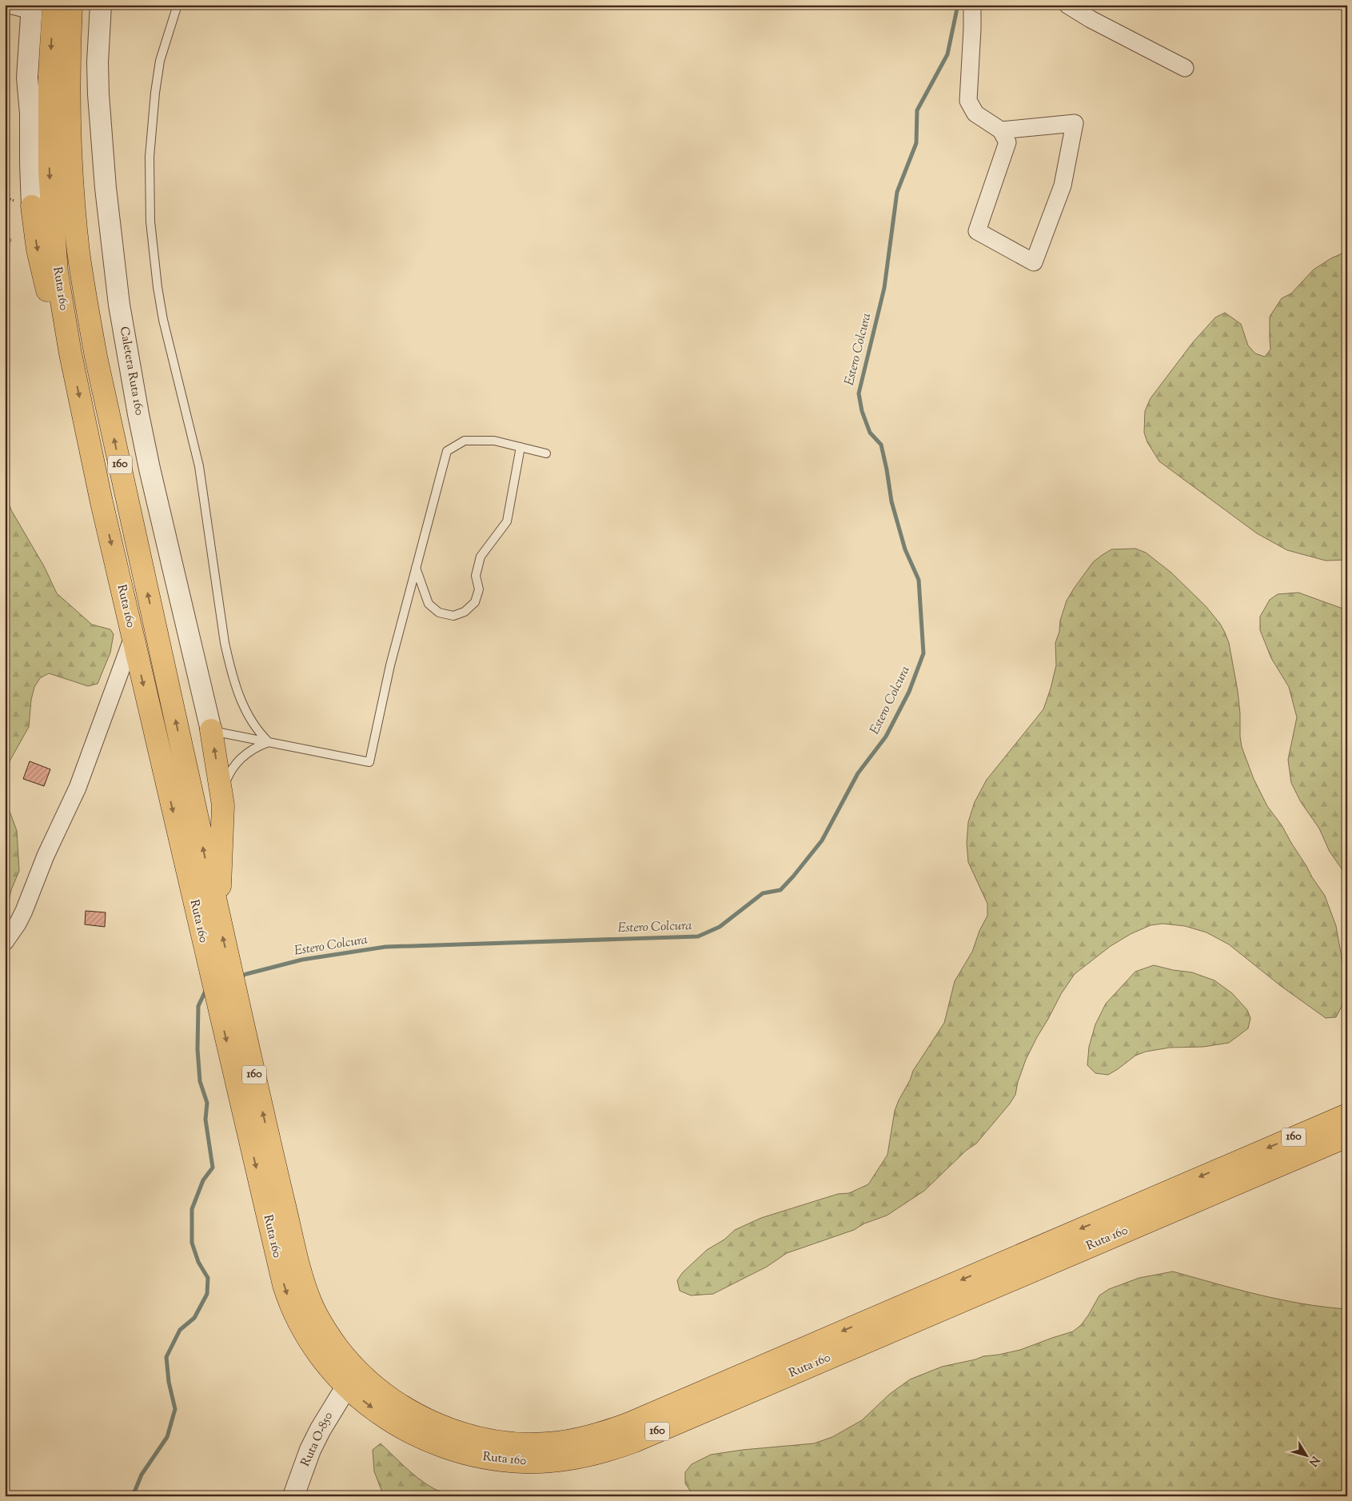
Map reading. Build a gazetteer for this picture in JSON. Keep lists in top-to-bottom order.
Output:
{
  "streets": {
    "highway": ["Ruta 160", "160"],
    "street": ["Caletera Ruta 160", "Ruta O-850"]
  },
  "crossings": [
    ["Ruta 160", "Ruta O-850"]
  ],
  "water": ["Estero Colcura"],
  "north": "bottom right"
}
